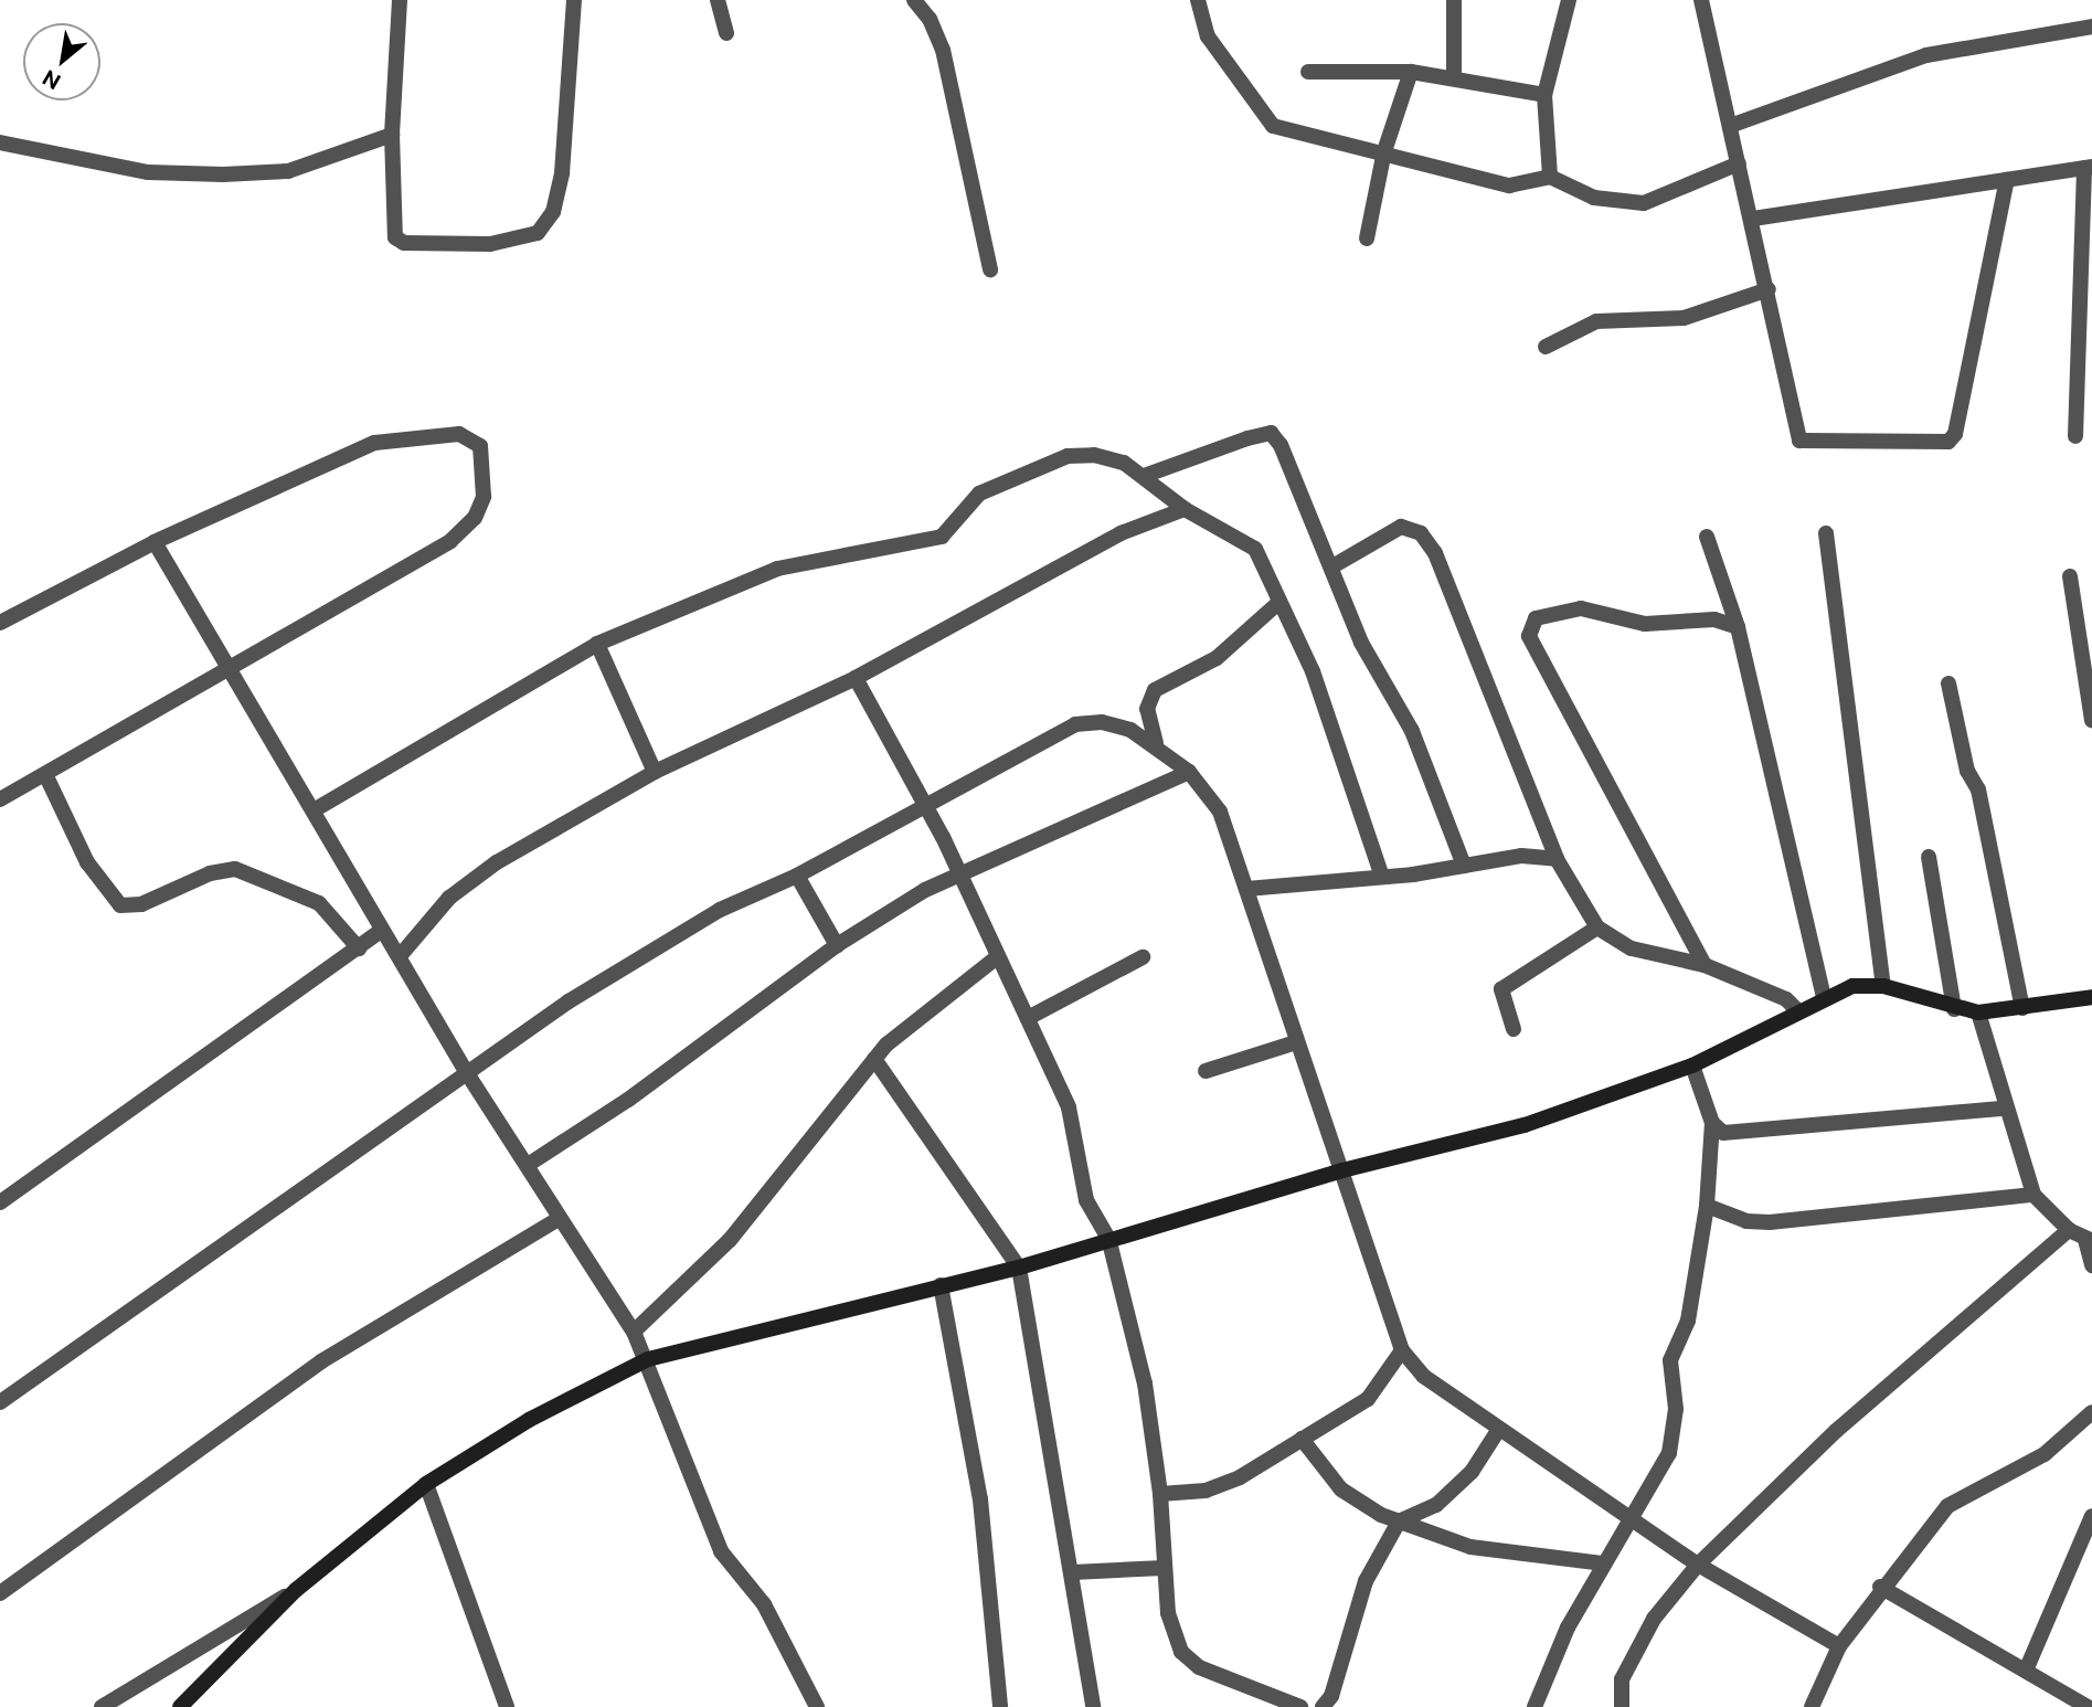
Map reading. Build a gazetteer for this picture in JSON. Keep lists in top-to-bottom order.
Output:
{
  "north": "bottom left"
}
